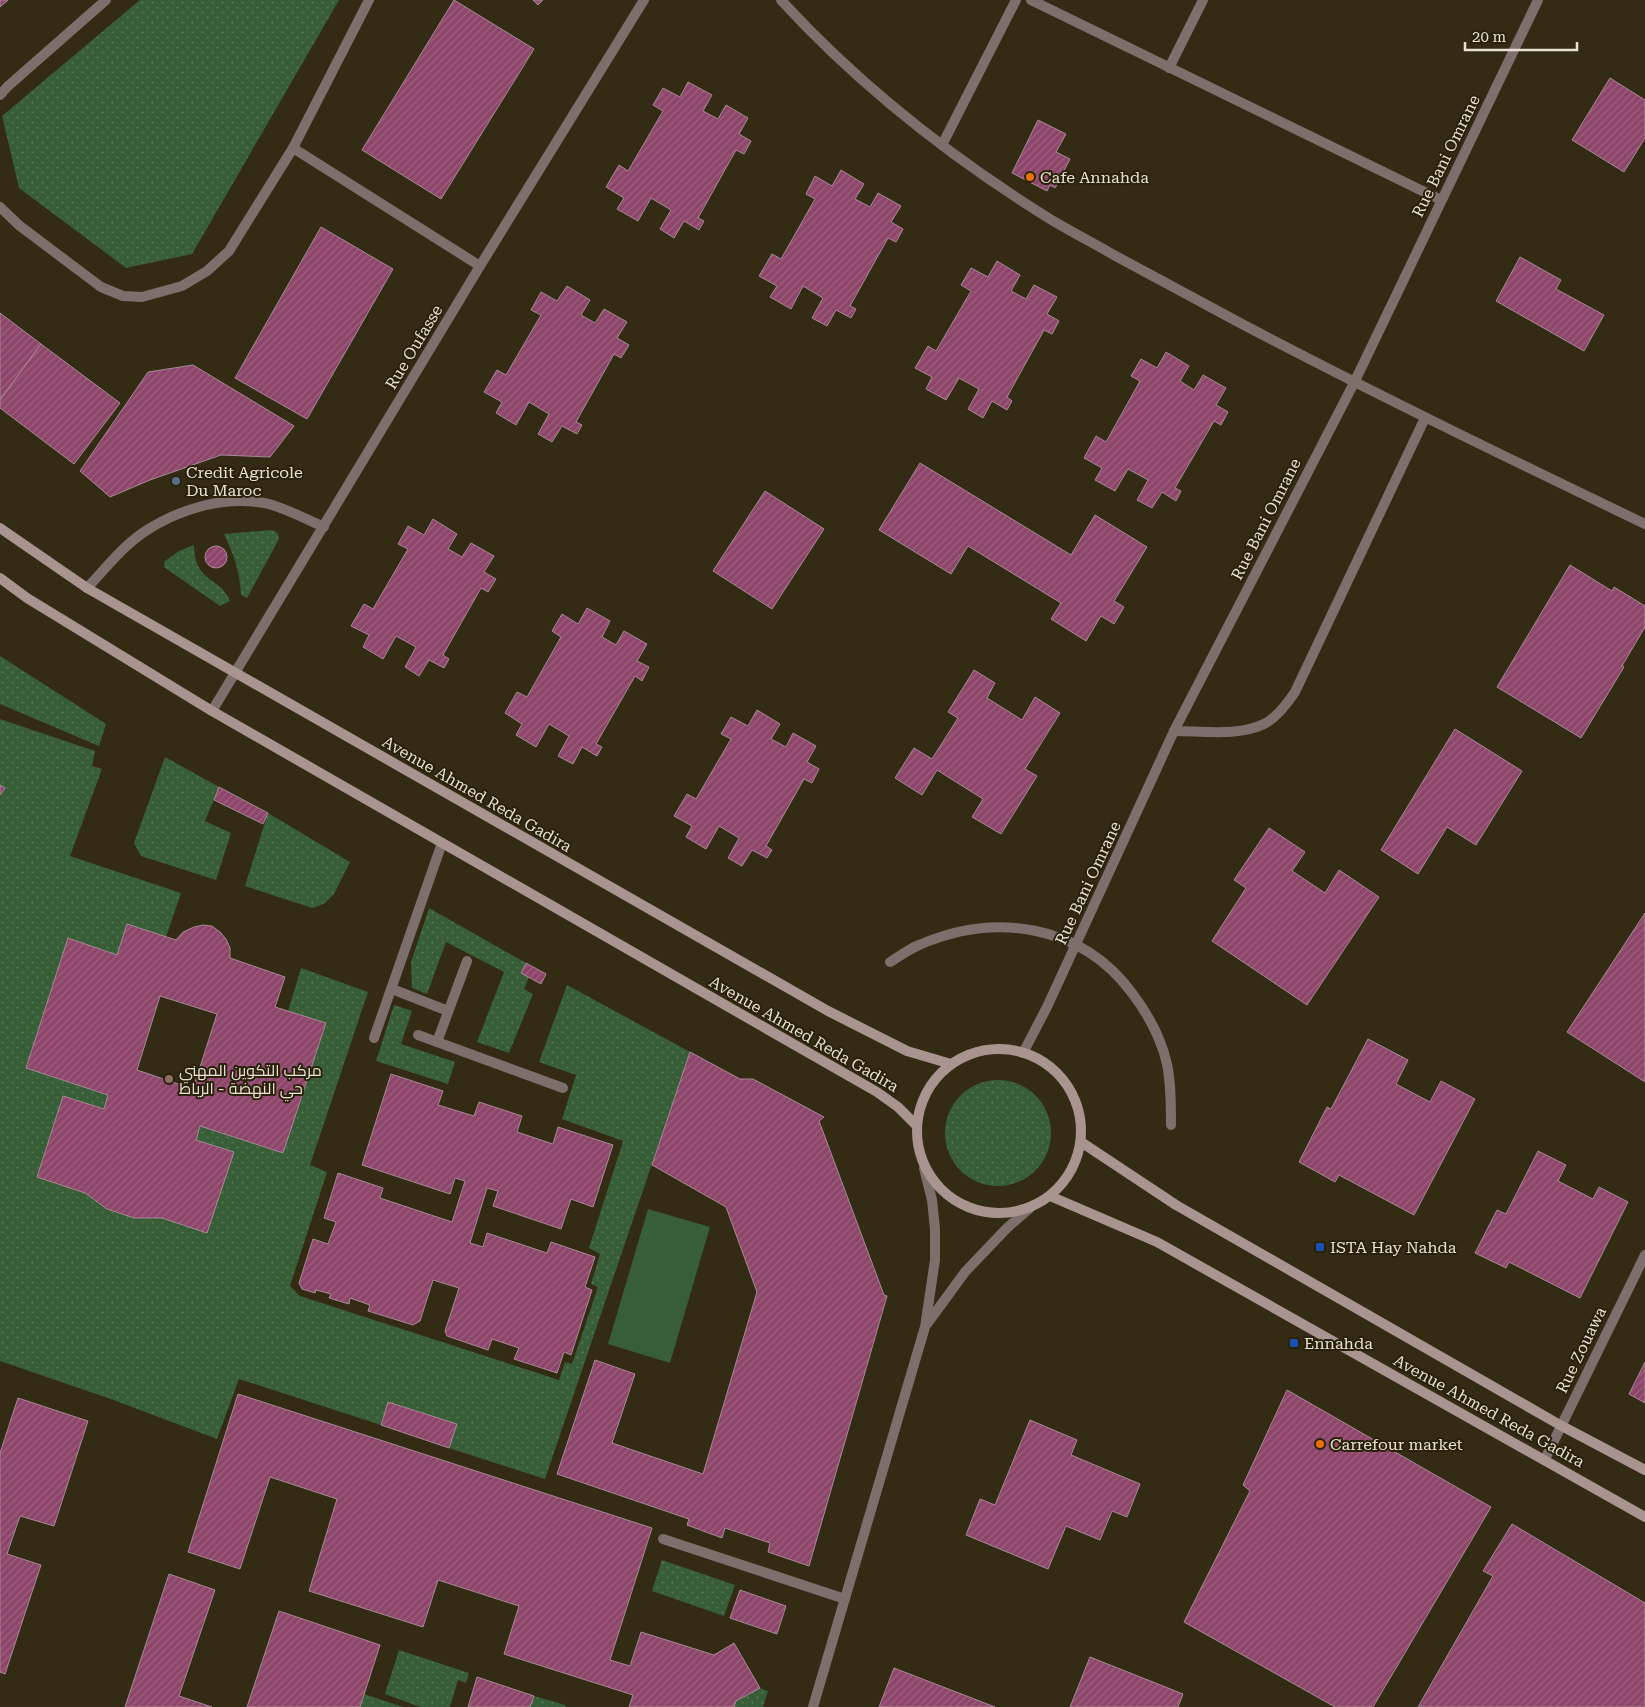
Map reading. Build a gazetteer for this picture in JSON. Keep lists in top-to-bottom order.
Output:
{
  "streets": {
    "main road": ["Avenue Ahmed Reda Gadira"],
    "street": ["Rue Bani Omrane", "Rue Oufasse", "Rue Zouawa"]
  },
  "crossings": [
    ["Rue Bani Omrane", "Avenue Ahmed Reda Gadira"],
    ["Rue Oufasse", "Avenue Ahmed Reda Gadira"],
    ["Avenue Ahmed Reda Gadira", "Rue Zouawa"]
  ],
  "places": {
    "other": [
      "Cafe Annahda",
      "Credit Agricole Du Maroc",
      "مركب التكوين المهني حي النهضة - الرباط",
      "Carrefour market"
    ],
    "transit": ["ISTA Hay Nahda", "Ennahda"]
  },
  "scale_bar": "20 m"
}
